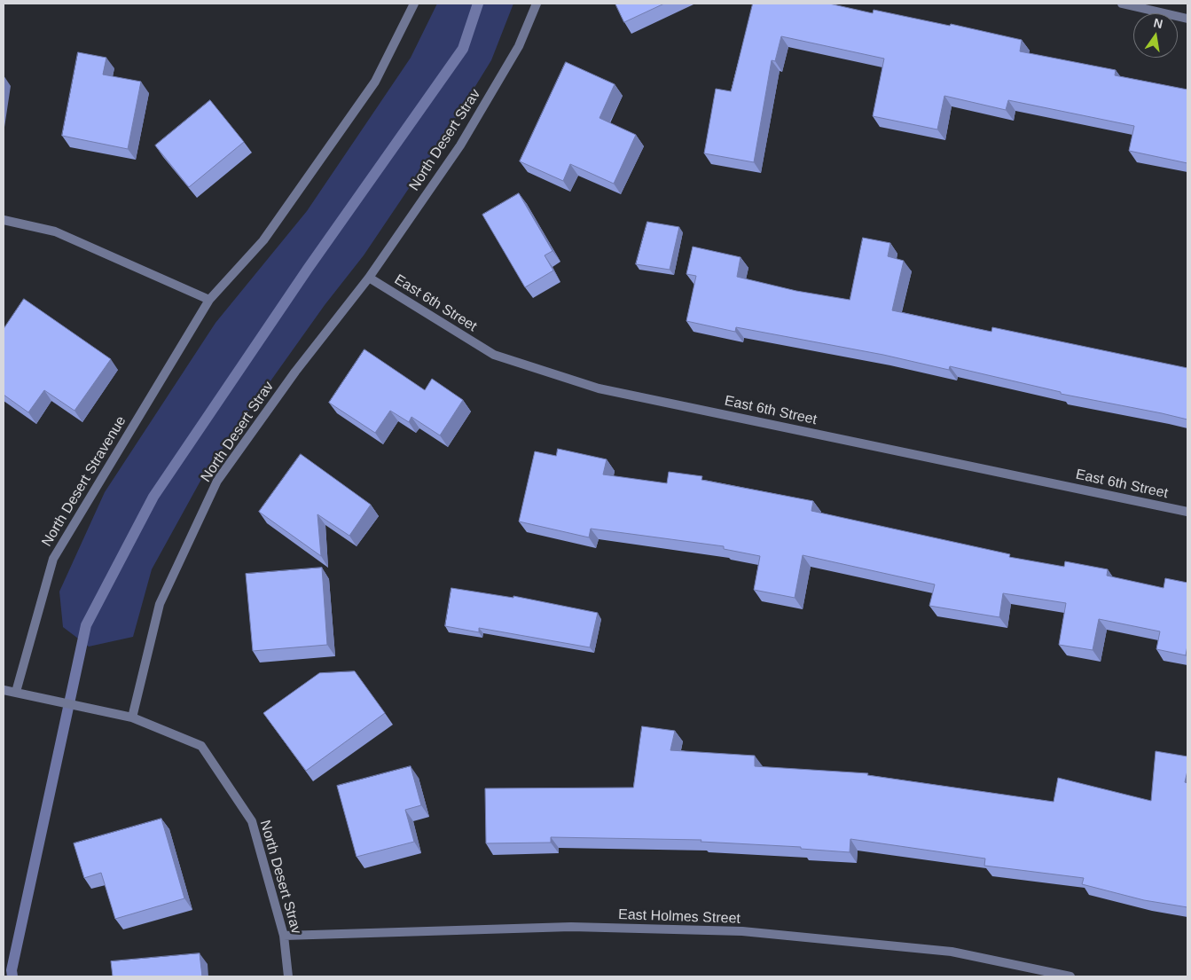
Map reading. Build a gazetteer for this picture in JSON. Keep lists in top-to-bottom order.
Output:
{
  "streets": {
    "street": [
      "North Desert Strav",
      "East 6th Street",
      "North Desert Stravenue",
      "East Holmes Street"
    ]
  },
  "crossings": [
    ["North Desert Strav", "East 6th Street"],
    ["North Desert Strav", "East Holmes Street"]
  ],
  "north": "top"
}
